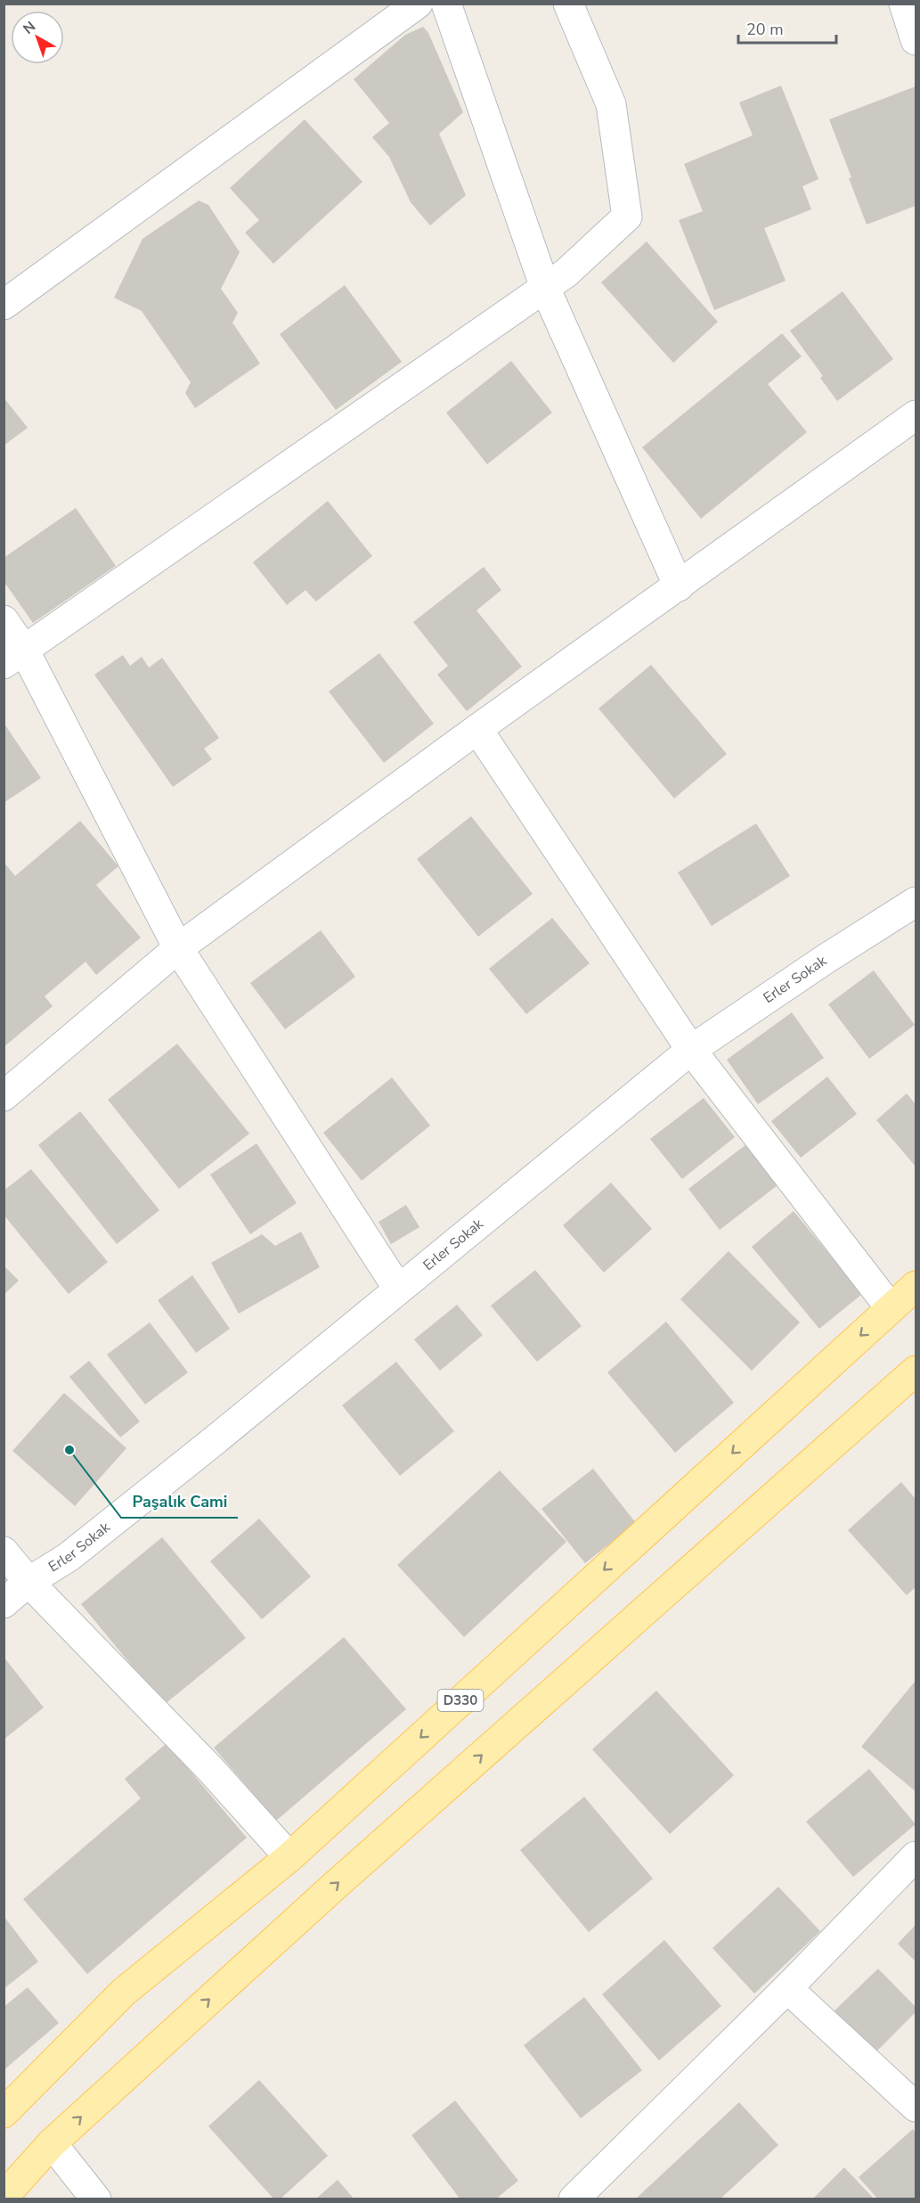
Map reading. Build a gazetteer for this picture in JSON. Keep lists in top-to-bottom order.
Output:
{
  "streets": {
    "main road": ["D330"],
    "street": ["Erler Sokak"]
  },
  "places": ["Paşalık Cami"],
  "scale_bar": "20 m",
  "north": "top left"
}
